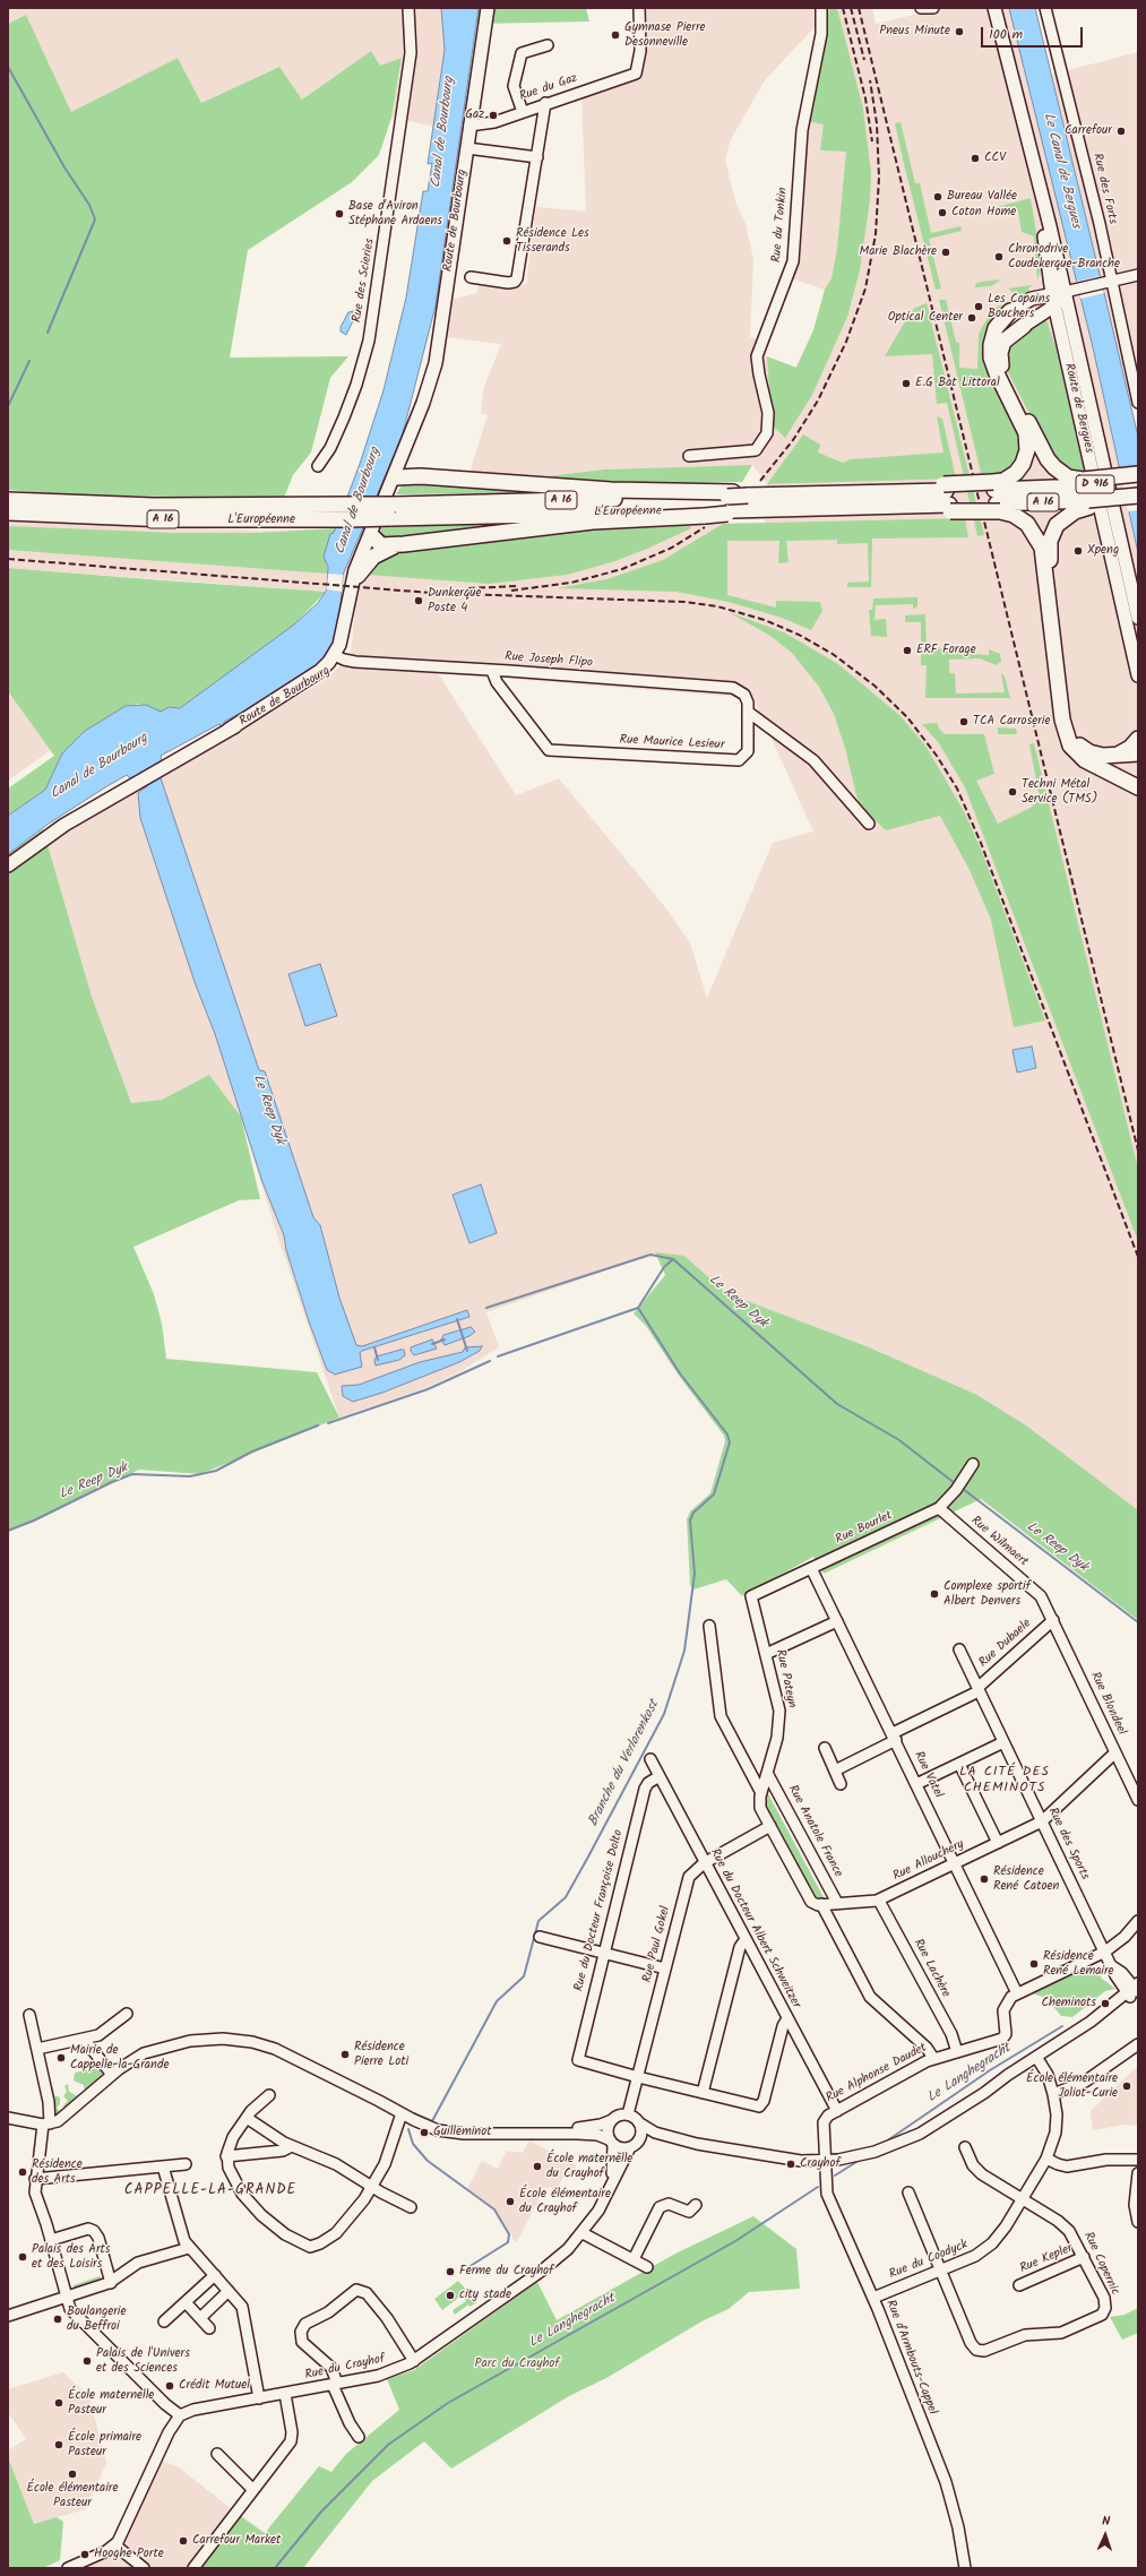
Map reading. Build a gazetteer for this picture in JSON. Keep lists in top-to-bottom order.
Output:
{
  "streets": {
    "highway": ["A 16", "L'Européenne"],
    "main road": ["Route de Bourbourg", "Route de Bergues", "D 916"],
    "street": [
      "Rue du Gaz",
      "Rue des Forts",
      "Rue du Tonkin",
      "Rue des Scieries",
      "Rue Joseph Flipo",
      "Rue Maurice Lesieur",
      "Rue Bourlet",
      "Rue Wilmaert",
      "Rue Dubaele",
      "Rue Pateyn",
      "Rue Blondeel",
      "Rue Vatel",
      "Rue Anatole France",
      "Rue des Sports",
      "Rue Allouchery",
      "Rue du Docteur Françoise Dolto",
      "Rue du Docteur Albert Schweitzer",
      "Rue Paul Gokel",
      "Rue Lachère",
      "Rue Alphonse Daudet",
      "Rue Kepler",
      "Rue du Coodyck",
      "Rue Copernic",
      "Rue d'Armbouts-Cappel",
      "Rue du Crayhof"
    ]
  },
  "crossings": [
    ["Rue du Gaz", "Route de Bourbourg"],
    ["Route de Bourbourg", "Rue Joseph Flipo"],
    ["Rue Joseph Flipo", "Rue Maurice Lesieur"],
    ["Rue Bourlet", "Rue Wilmaert"],
    ["Rue Bourlet", "Rue Pateyn"],
    ["Rue Bourlet", "Rue Vatel"],
    ["Rue Wilmaert", "Rue Dubaele"],
    ["Rue Wilmaert", "Rue Blondeel"],
    ["Rue Dubaele", "Rue Blondeel"],
    ["Rue Dubaele", "Rue Vatel"],
    ["Rue Dubaele", "Rue des Sports"],
    ["Rue Pateyn", "Rue Anatole France"],
    ["Rue Blondeel", "Rue Allouchery"],
    ["Rue Vatel", "Rue Allouchery"],
    ["Rue Vatel", "Rue Alphonse Daudet"],
    ["Rue Anatole France", "Rue Allouchery"],
    ["Rue des Sports", "Rue Allouchery"],
    ["Rue Allouchery", "Rue Lachère"],
    ["Rue du Docteur Françoise Dolto", "Rue du Docteur Albert Schweitzer"],
    ["Rue du Docteur Françoise Dolto", "Rue Paul Gokel"],
    ["Rue du Docteur Albert Schweitzer", "Rue Paul Gokel"],
    ["Rue du Docteur Albert Schweitzer", "Rue Alphonse Daudet"],
    ["Rue Paul Gokel", "Rue du Crayhof"],
    ["Rue Lachère", "Rue Alphonse Daudet"],
    ["Rue Alphonse Daudet", "Rue d'Armbouts-Cappel"],
    ["Rue Kepler", "Rue Copernic"],
    ["Rue du Coodyck", "Rue Copernic"],
    ["Rue du Coodyck", "Rue d'Armbouts-Cappel"]
  ],
  "districts": ["LA CITÉ DES CHEMINOTS", "CAPPELLE-LA-GRANDE"],
  "water": [
    "Canal de Bourbourg",
    "Le Canal de Bergues",
    "Le Reep Dyk",
    "Branche du Verlorenkost",
    "Le Langhegracht"
  ],
  "parks": ["Parc du Crayhof"],
  "places": [
    "Pneus Minute",
    "Gymnase Pierre Desonneville",
    "Gaz",
    "Carrefour",
    "CCV",
    "Bureau Vallée",
    "Coton Home",
    "Base d'Aviron Stéphane Ardaens",
    "Résidence Les Tisserands",
    "Marie Blachère",
    "Chronodrive Coudekerque-Branche",
    "Les Copains Bouchers",
    "Optical Center",
    "E.G Bat Littoral",
    "Xpeng",
    "Dunkerque Poste 4",
    "ERF Forage",
    "TCA Carroserie",
    "Techni Métal Service (TMS)",
    "Complexe sportif Albert Denvers",
    "Résidence René Catoen",
    "Résidence René Lemaire",
    "Cheminots",
    "Résidence Pierre Loti",
    "Mairie de Cappelle-la-Grande",
    "École élémentaire Joliot-Curie",
    "Guilleminot",
    "Crayhof",
    "École maternelle du Crayhof",
    "Résidence des Arts",
    "École élémentaire du Crayhof",
    "Palais des Arts et des Loisirs",
    "Ferme du Crayhof",
    "city stade",
    "Boulangerie du Beffroi",
    "Palais de l'Univers et des Sciences",
    "Crédit Mutuel",
    "École maternelle Pasteur",
    "École primaire Pasteur",
    "École élémentaire Pasteur",
    "Carrefour Market",
    "Hooghe Porte"
  ],
  "scale_bar": "100 m",
  "north": "top"
}
